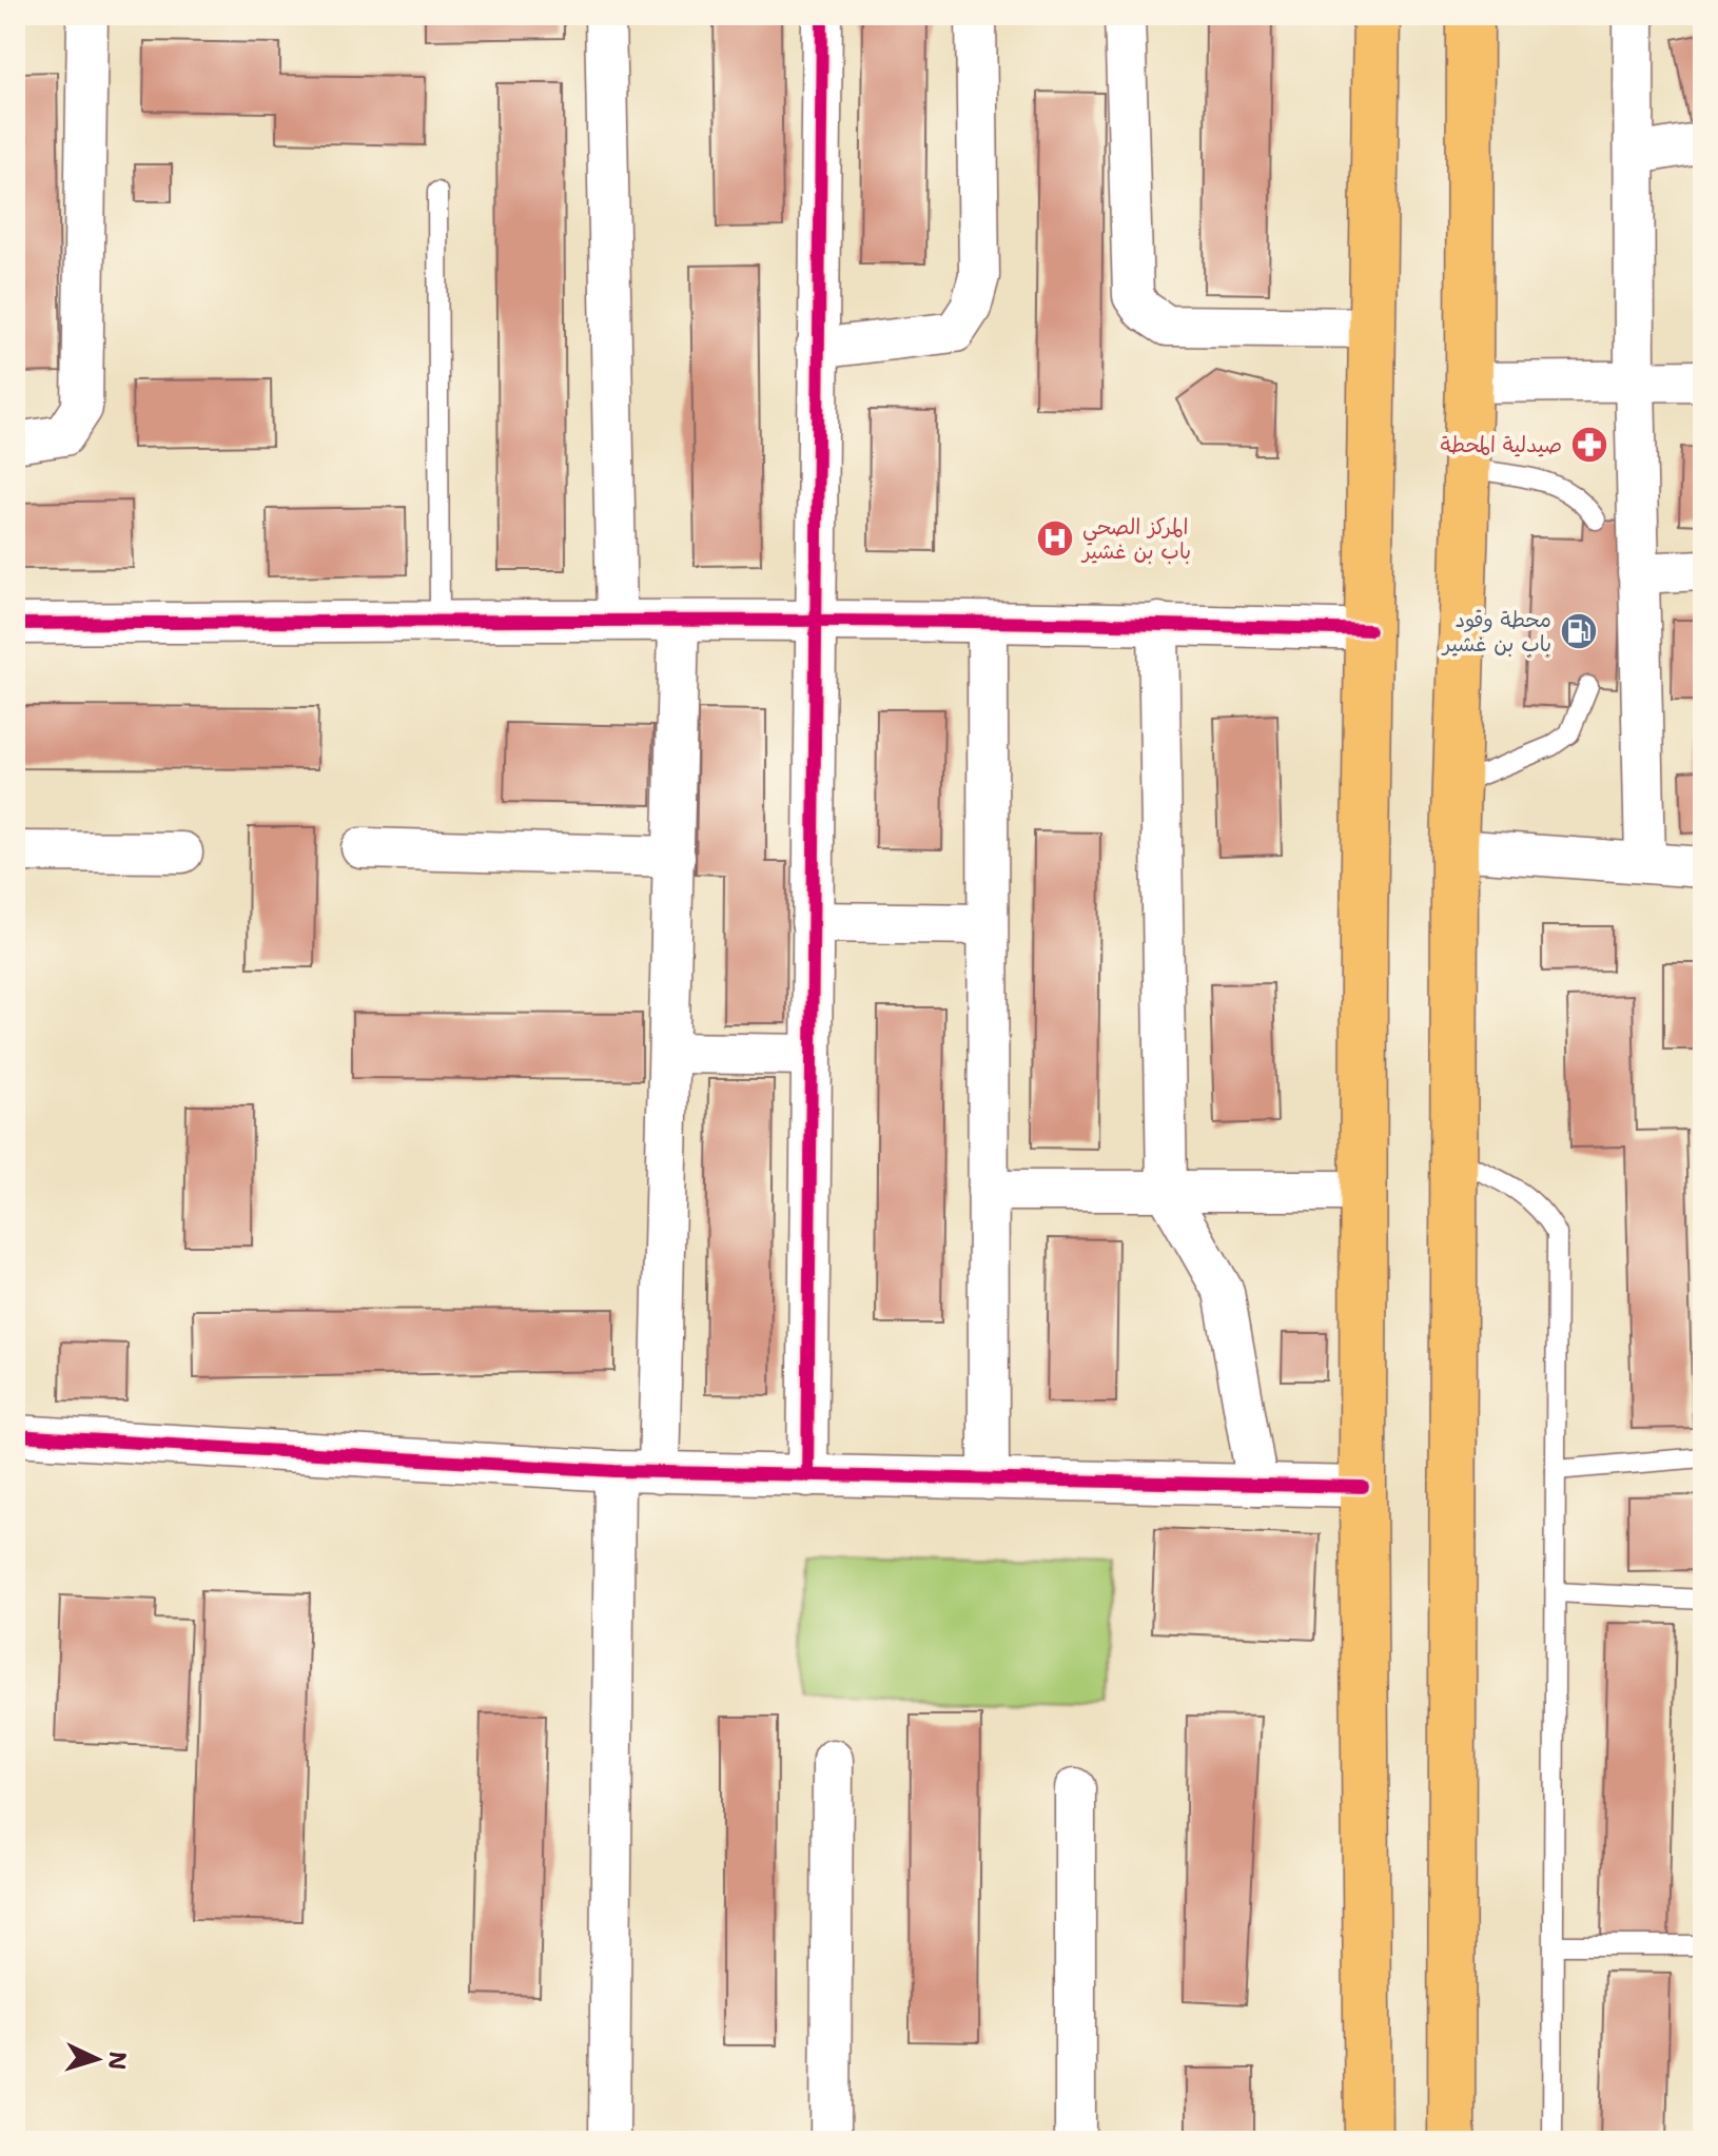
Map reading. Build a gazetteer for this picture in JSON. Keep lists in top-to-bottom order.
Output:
{
  "places": {
    "pharmacy": ["صيدلية المحطة"],
    "hospital": ["المركز الصحي باب بن غشير"],
    "fuel station": ["محطة وقود باب بن غشير"]
  },
  "north": "right"
}
